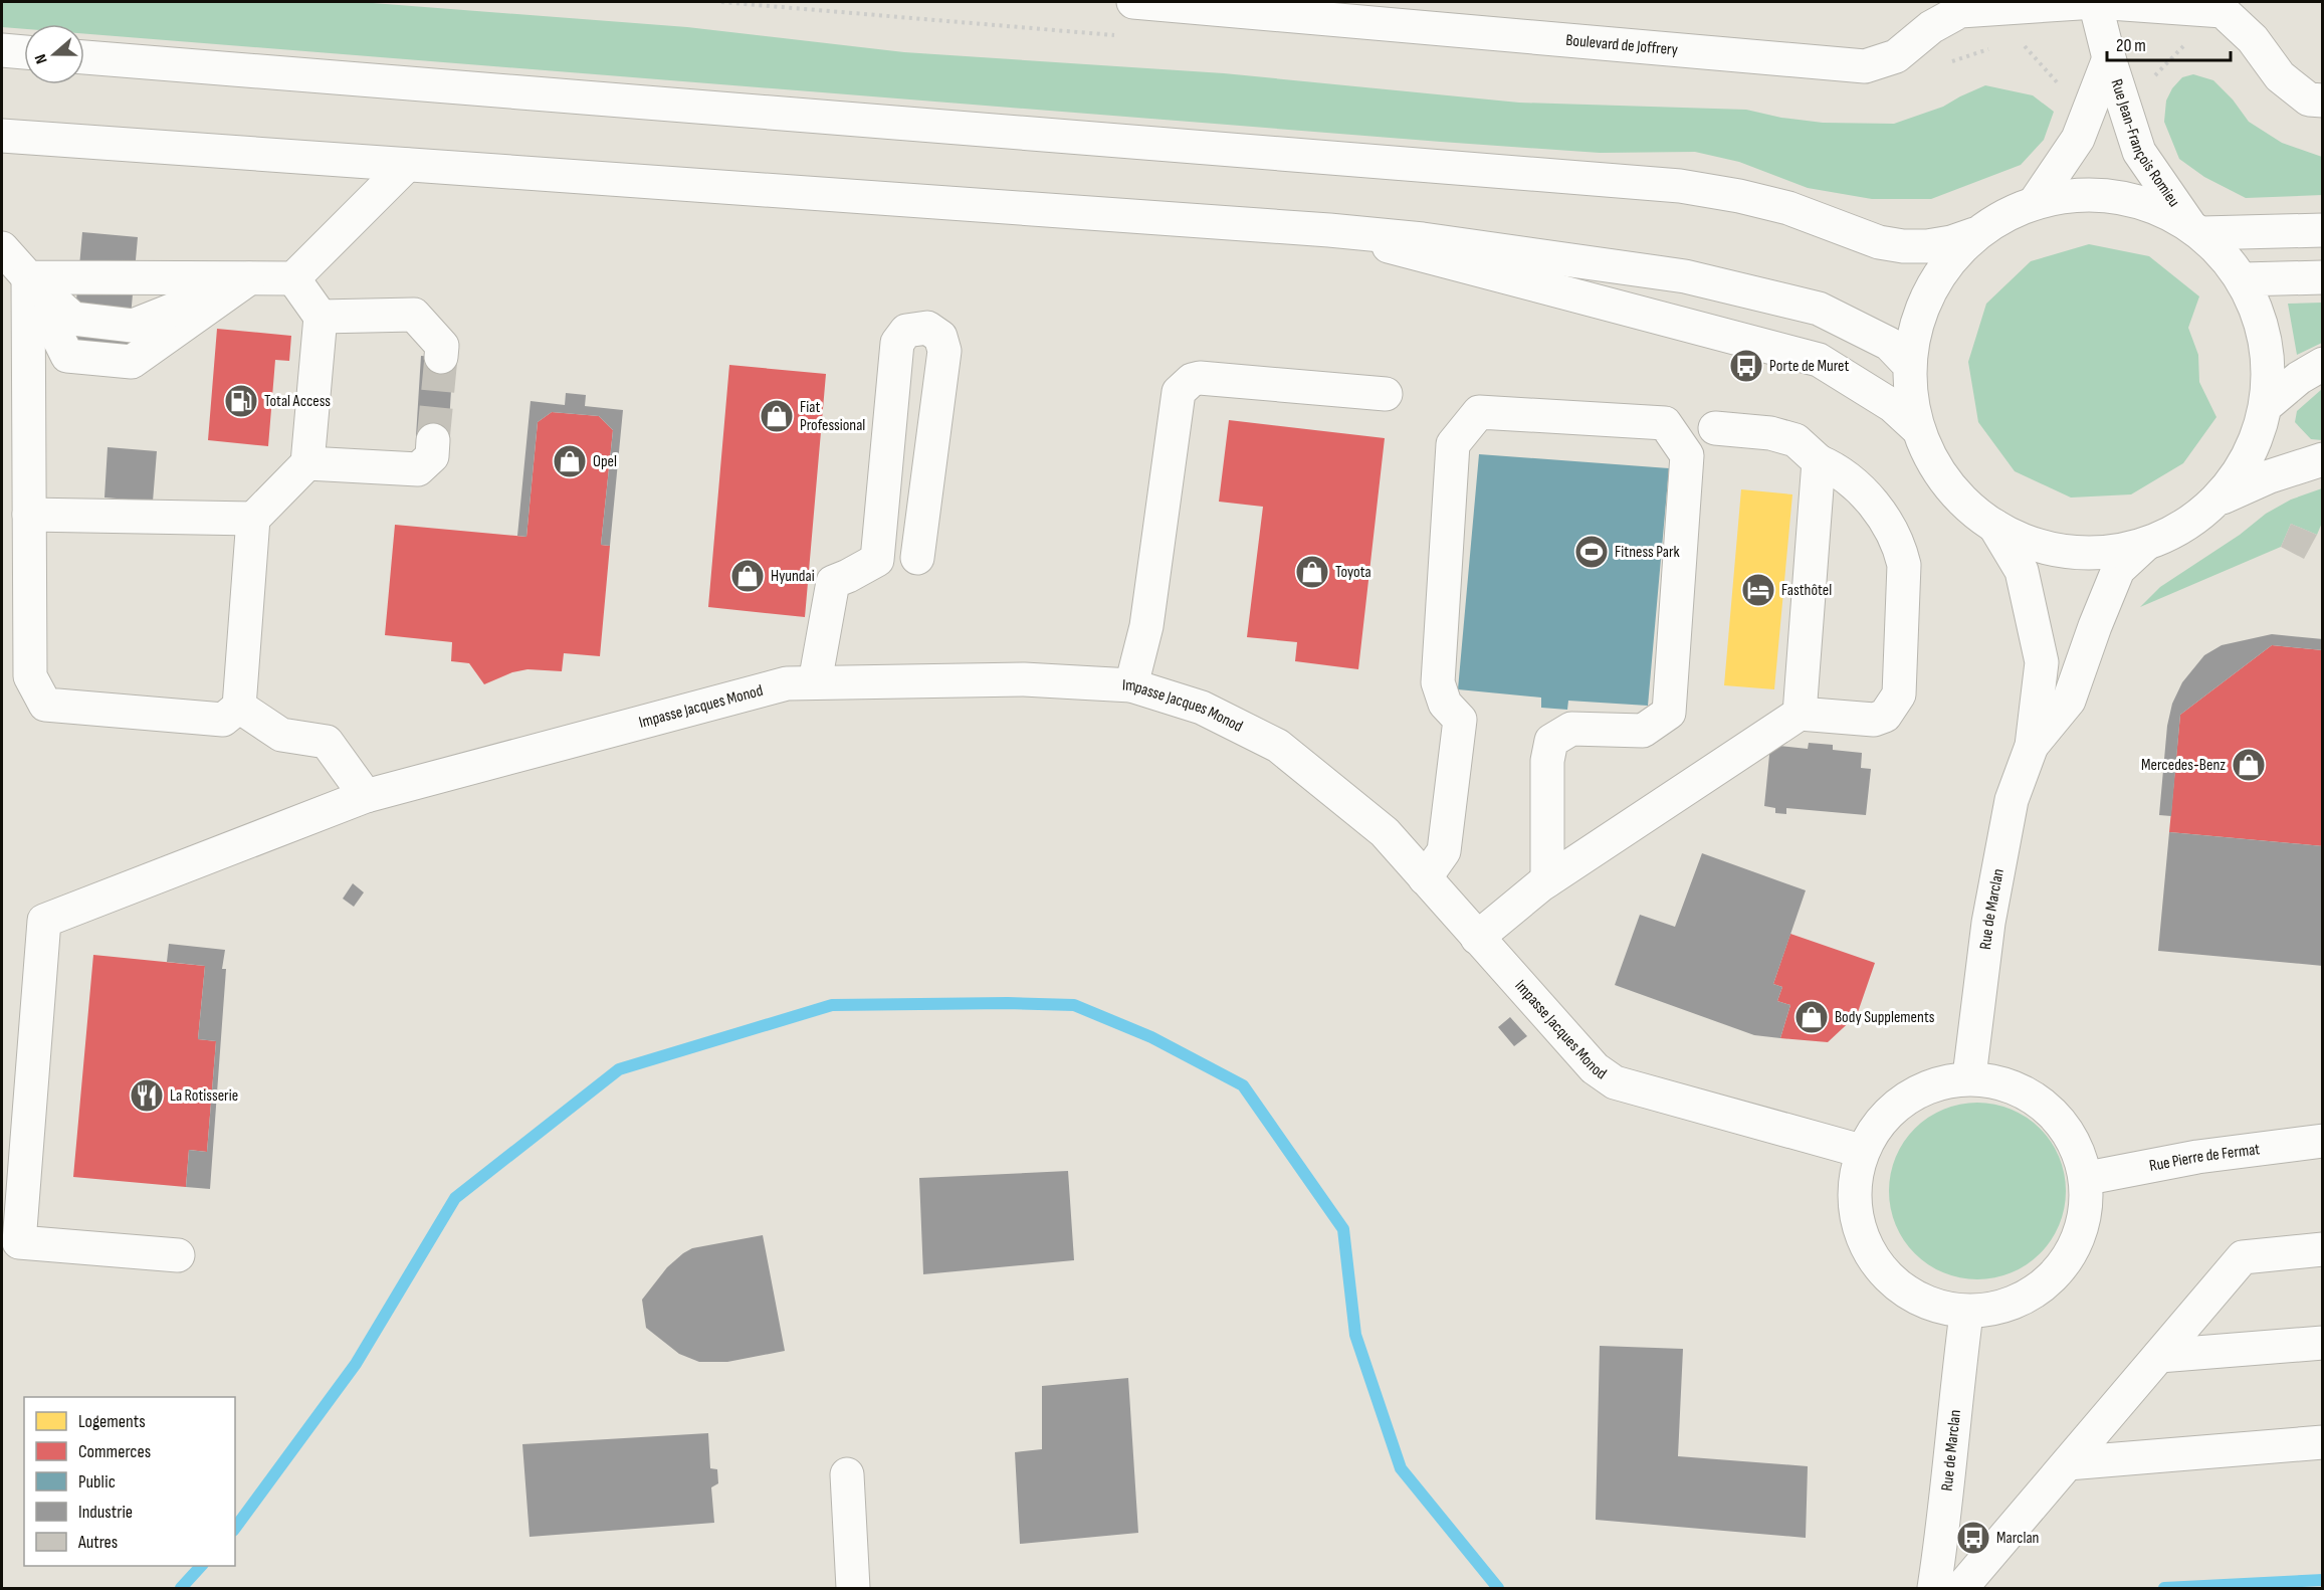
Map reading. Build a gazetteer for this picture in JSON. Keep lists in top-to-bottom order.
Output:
{
  "streets": {
    "street": [
      "Boulevard de Joffrery",
      "Rue Jean-François Romieu",
      "Impasse Jacques Monod",
      "Rue de Marclan",
      "Rue Pierre de Fermat"
    ]
  },
  "crossings": [
    ["Boulevard de Joffrery", "Rue Jean-François Romieu"]
  ],
  "places": {
    "bus stop": ["Porte de Muret", "Marclan"],
    "fuel station": ["Total Access"],
    "shop": [
      "Fiat Professional",
      "Opel",
      "Toyota",
      "Hyundai",
      "Mercedes-Benz",
      "Body Supplements"
    ],
    "sports": ["Fitness Park"],
    "hotel": ["Fasthôtel"],
    "restaurant": ["La Rotisserie"]
  },
  "legend": [
    "Logements",
    "Commerces",
    "Public",
    "Industrie",
    "Autres"
  ],
  "scale_bar": "20 m",
  "north": "left"
}
